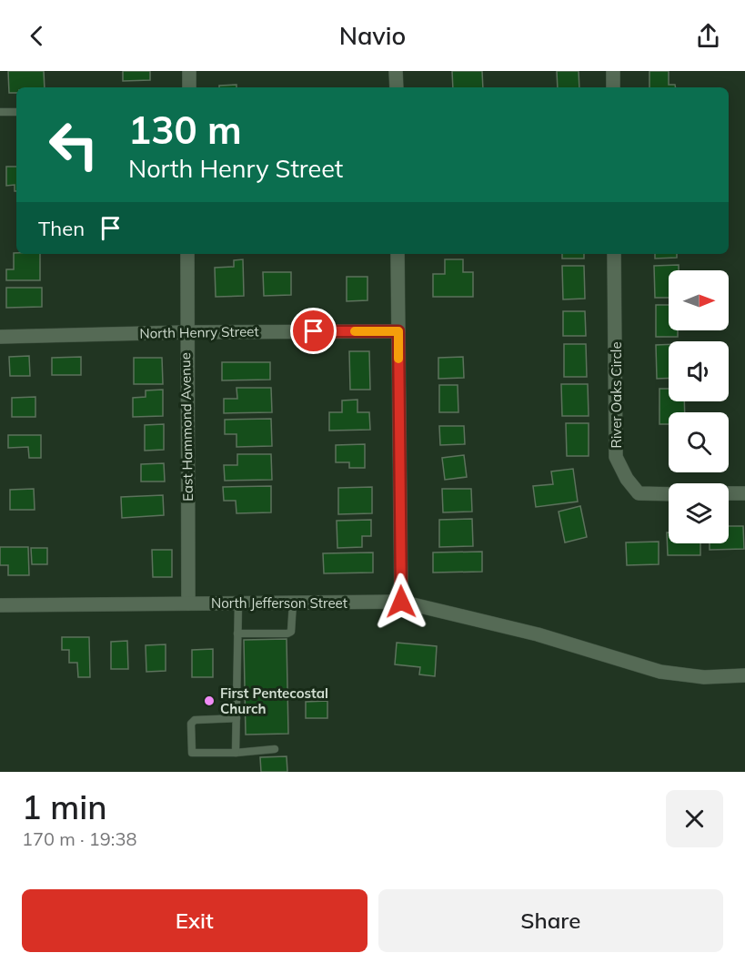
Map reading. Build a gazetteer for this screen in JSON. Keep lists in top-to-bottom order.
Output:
{
  "streets": {
    "street": [
      "North Henry Street",
      "River Oaks Circle",
      "East Hammond Avenue",
      "North Jefferson Street"
    ]
  },
  "crossings": [
    ["North Henry Street", "East Hammond Avenue"],
    ["East Hammond Avenue", "North Jefferson Street"]
  ],
  "places": ["First Pentecostal Church"],
  "north": "right",
  "page": {
    "header": "Navio",
    "turn": ["130 m", "North Henry Street"],
    "then": "Then",
    "heading": ["1 min", "170 m · 19:38"],
    "buttons": ["Exit", "Share"]
  }
}
